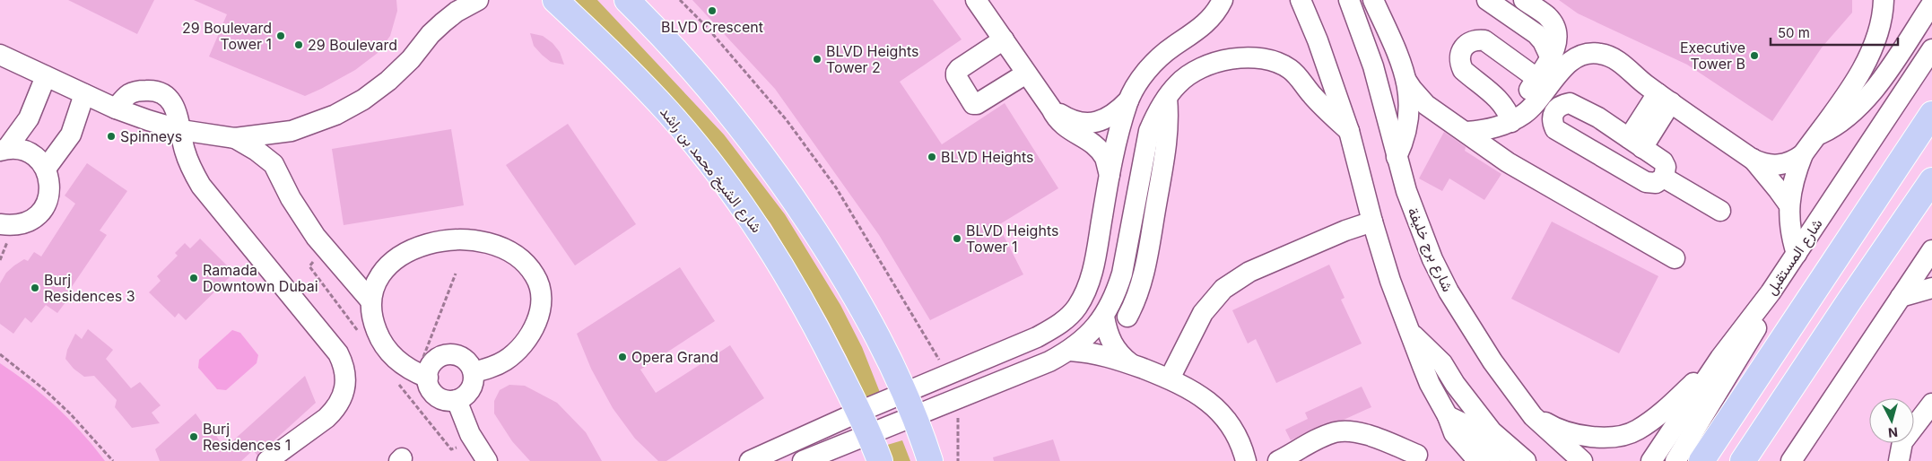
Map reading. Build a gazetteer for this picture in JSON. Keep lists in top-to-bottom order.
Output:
{
  "streets": {
    "main road": ["شارع الشيخ محمد بن راشد"],
    "street": ["شارع برج خليفة", "شارع المستقبل"]
  },
  "places": [
    "BLVD Crescent",
    "29 Boulevard Tower 1",
    "29 Boulevard",
    "Executive Tower B",
    "BLVD Heights Tower 2",
    "Spinneys",
    "BLVD Heights",
    "BLVD Heights Tower 1",
    "Ramada Downtown Dubai",
    "Burj Residences 3",
    "Opera Grand",
    "Burj Residences 1"
  ],
  "scale_bar": "50 m",
  "north": "bottom"
}
